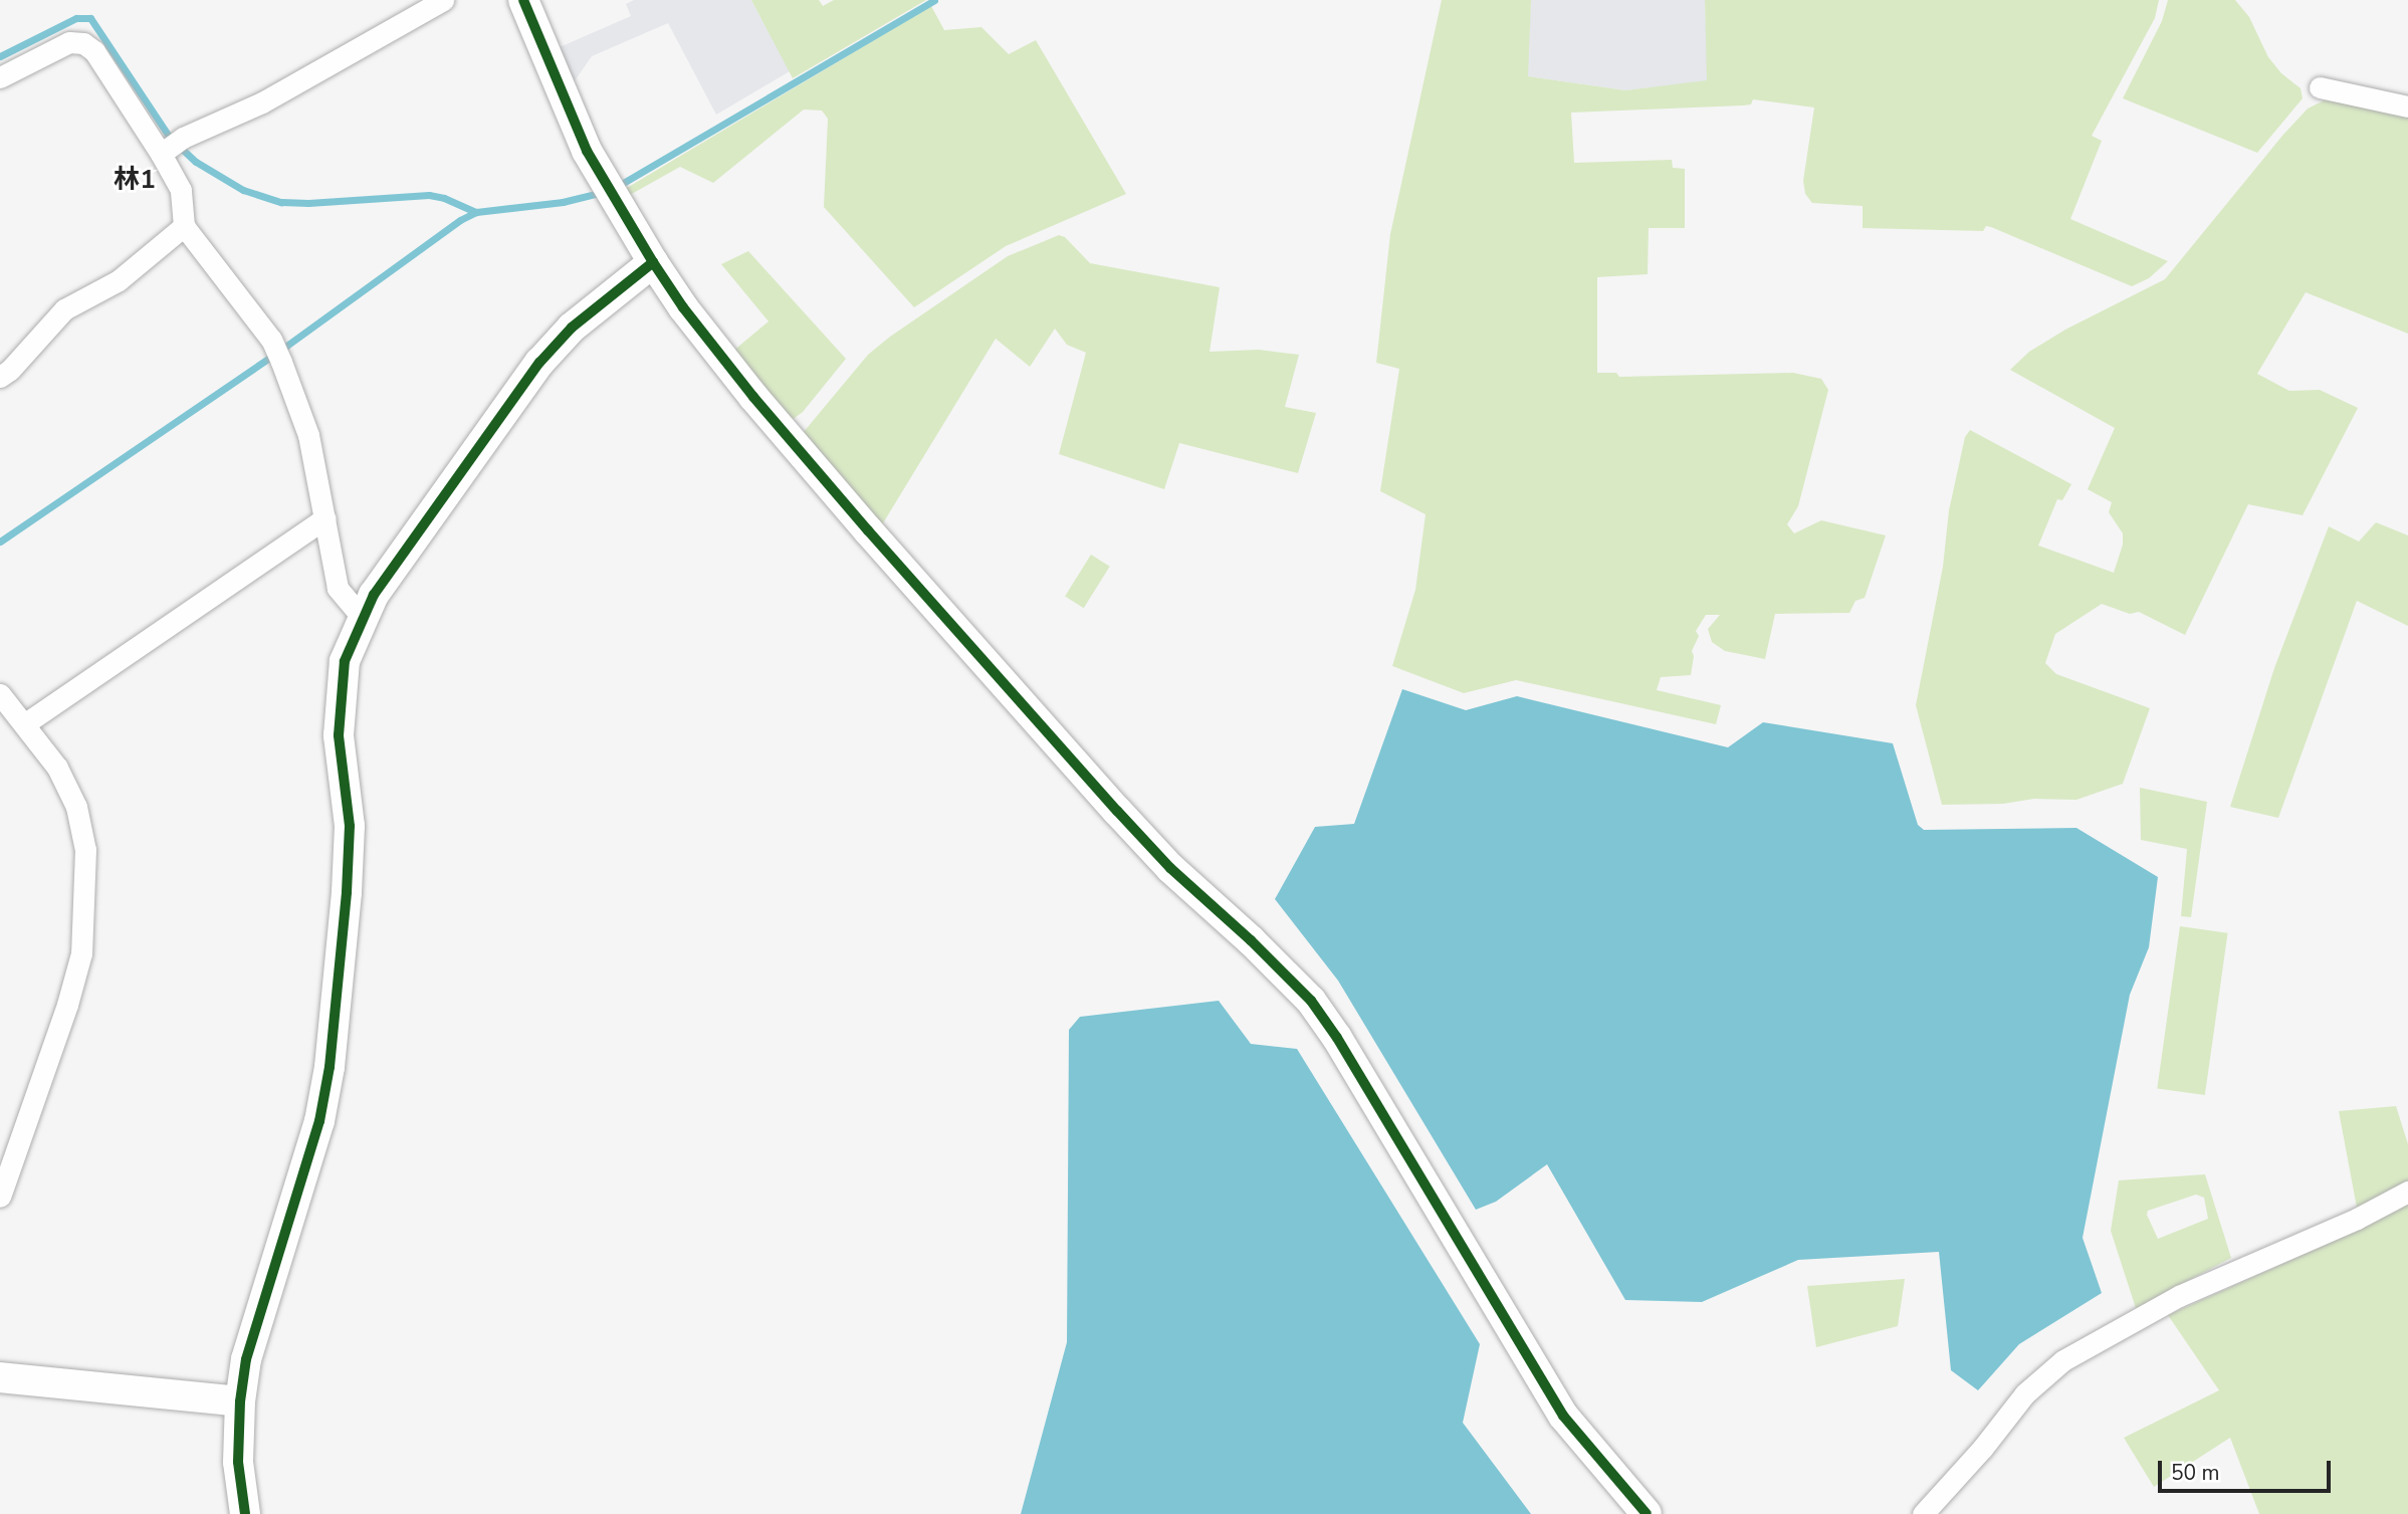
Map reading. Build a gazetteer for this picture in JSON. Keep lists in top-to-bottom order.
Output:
{
  "districts": ["林1"],
  "scale_bar": "50 m"
}
